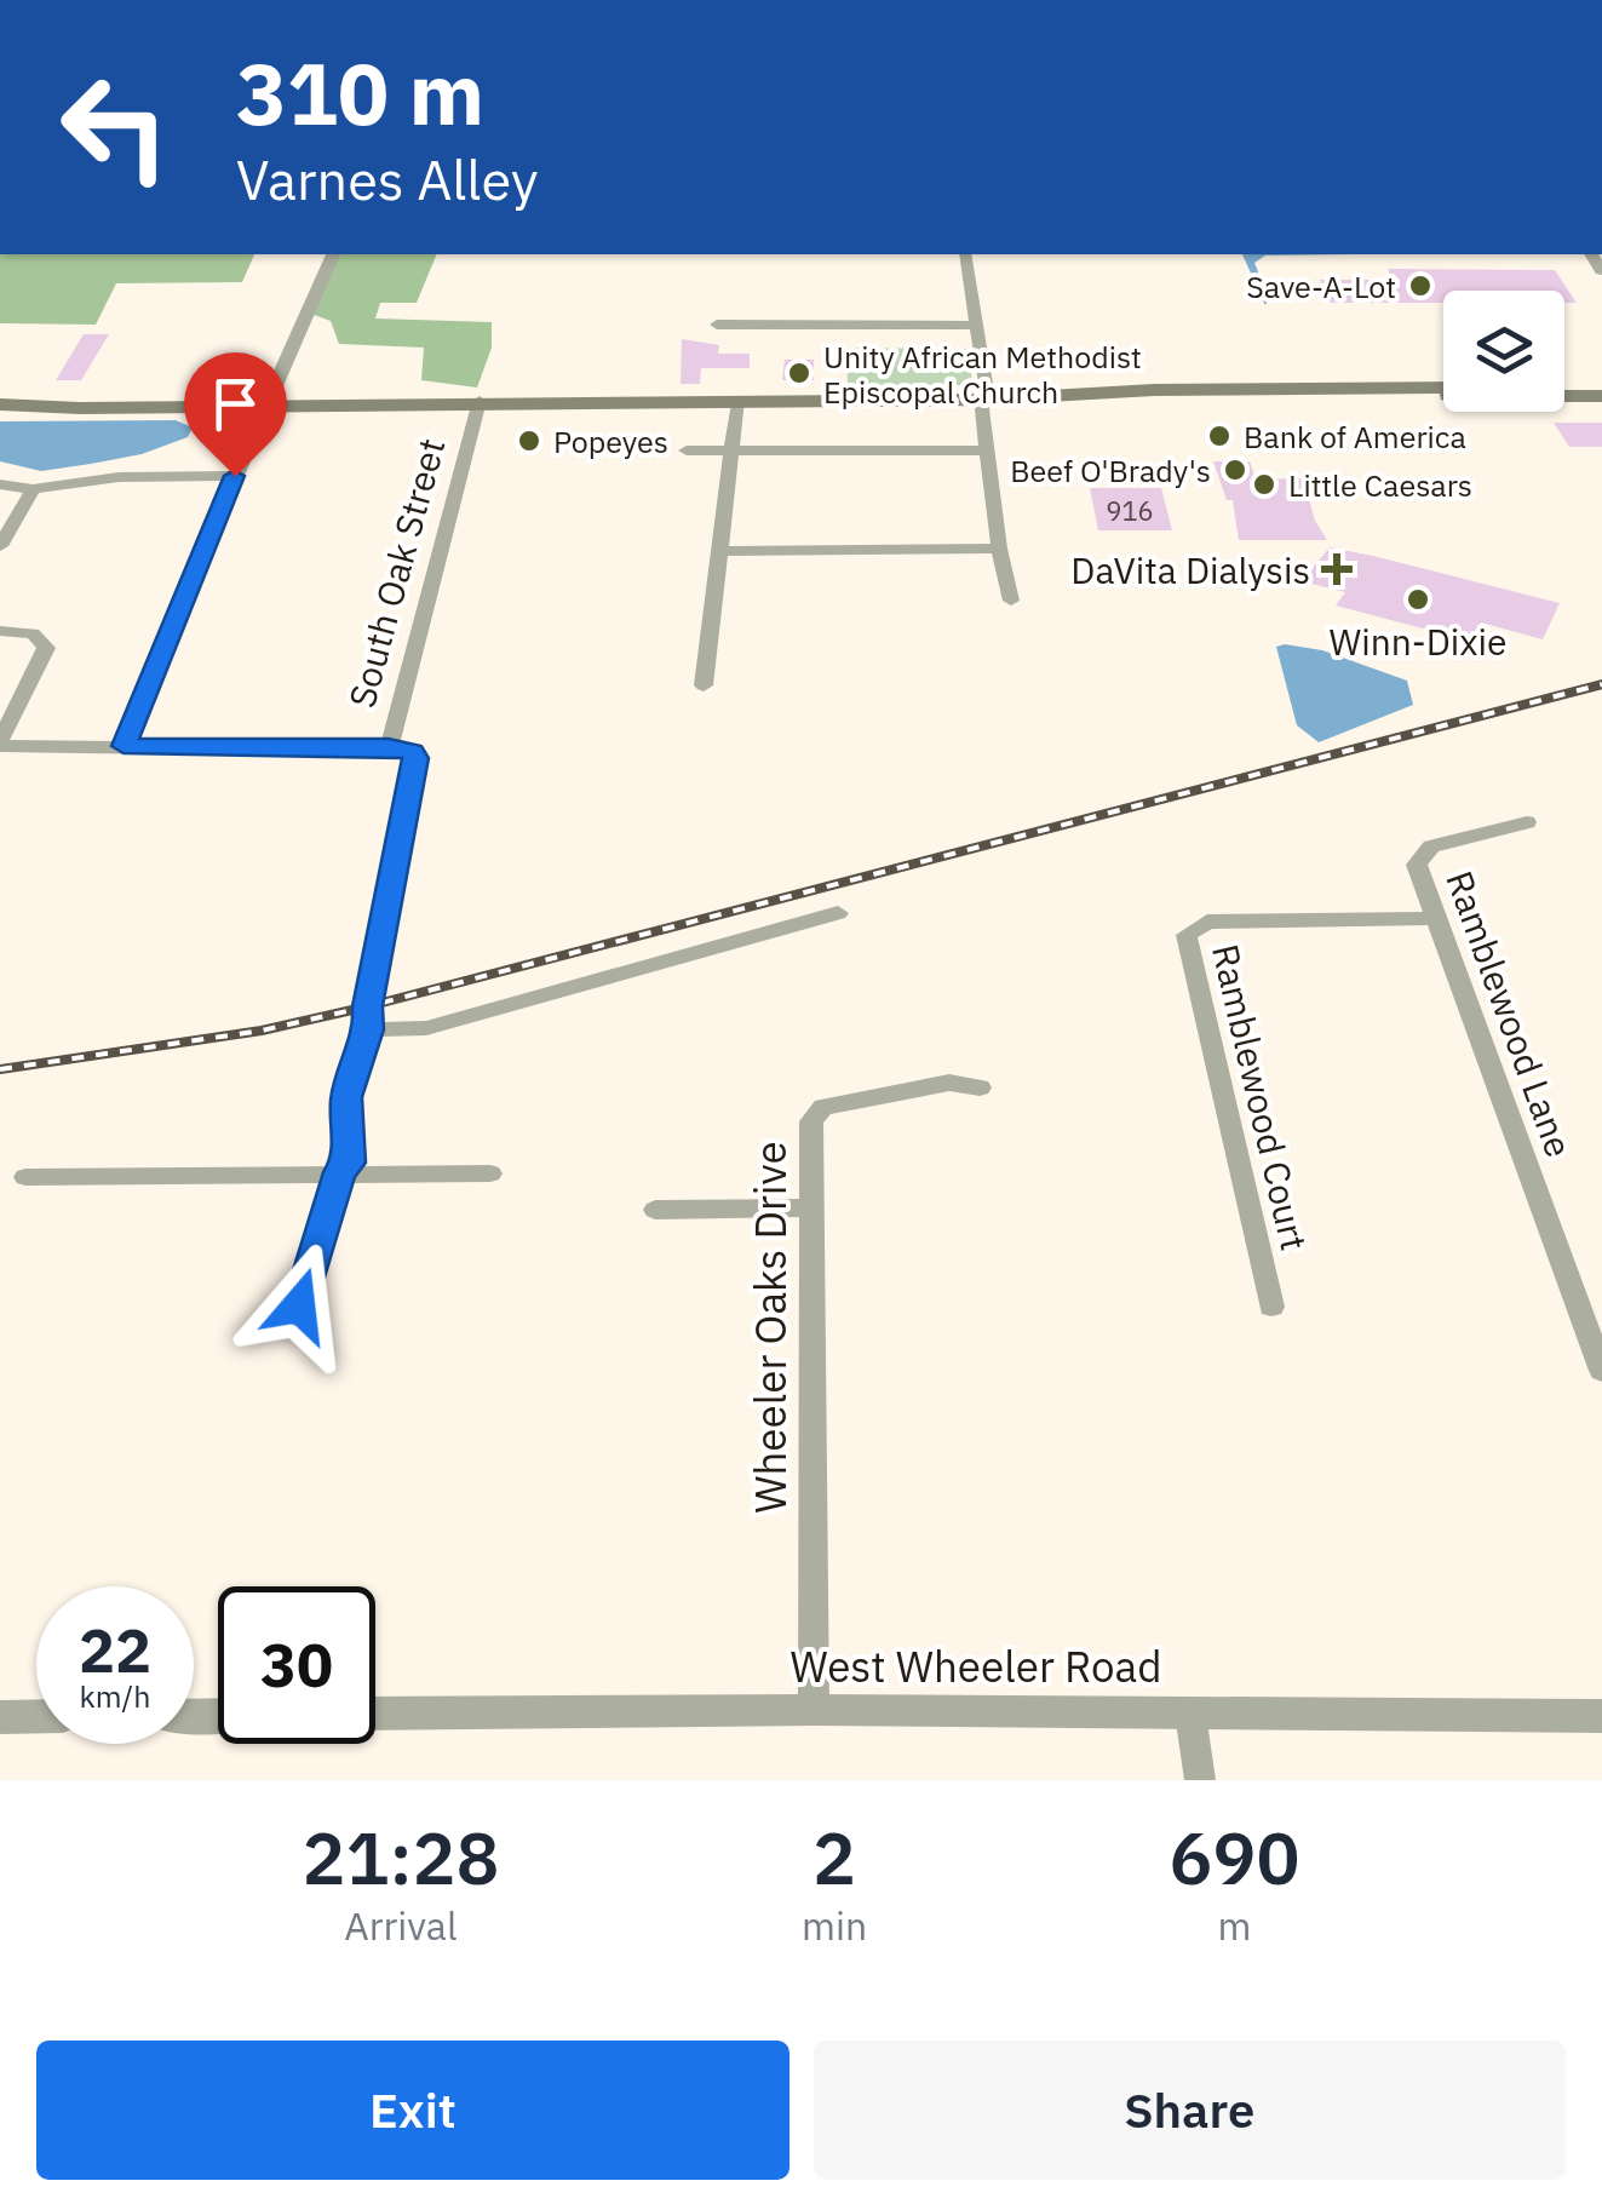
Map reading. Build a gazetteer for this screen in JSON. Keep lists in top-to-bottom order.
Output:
{
  "streets": {
    "street": [
      "South Oak Street",
      "Ramblewood Lane",
      "Ramblewood Court",
      "Wheeler Oaks Drive",
      "West Wheeler Road"
    ]
  },
  "crossings": [
    ["Ramblewood Lane", "Ramblewood Court"],
    ["Wheeler Oaks Drive", "West Wheeler Road"]
  ],
  "places": {
    "other": [
      "Save-A-Lot",
      "Unity African Methodist Episcopal Church",
      "Bank of America",
      "Popeyes",
      "Beef O'Brady's",
      "Little Caesars",
      "Winn-Dixie"
    ],
    "health": ["DaVita Dialysis"]
  },
  "house_numbers": ["916"],
  "page": {
    "turn": ["310 m", "Varnes Alley"],
    "speed": "22 km/h",
    "limit": "30",
    "eta": [
      "21:28",
      "Arrival",
      "2",
      "min",
      "690",
      "m"
    ],
    "buttons": ["Exit", "Share"]
  }
}
